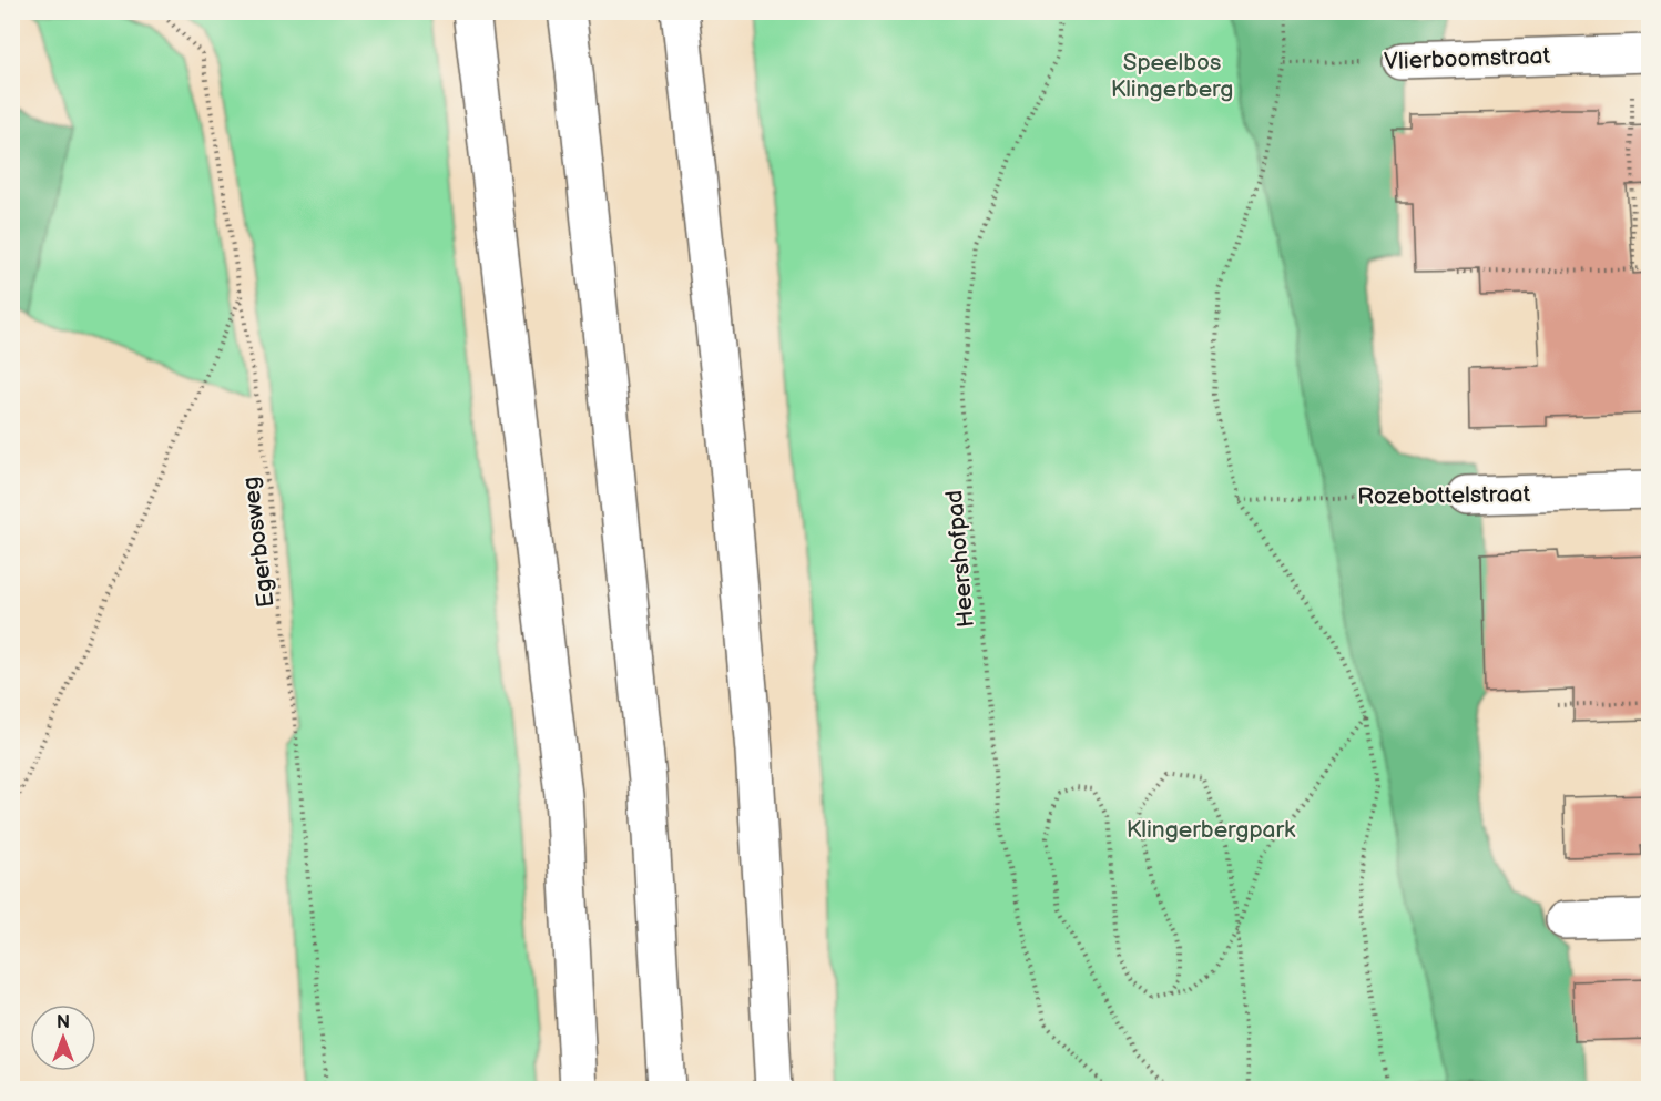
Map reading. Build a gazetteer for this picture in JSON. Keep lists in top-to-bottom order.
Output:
{
  "streets": {
    "main road": ["Vlierboomstraat", "Rozebottelstraat"],
    "path": ["Egerbosweg", "Heershofpad"]
  },
  "parks": ["Speelbos Klingerberg", "Klingerbergpark"],
  "north": "top"
}
